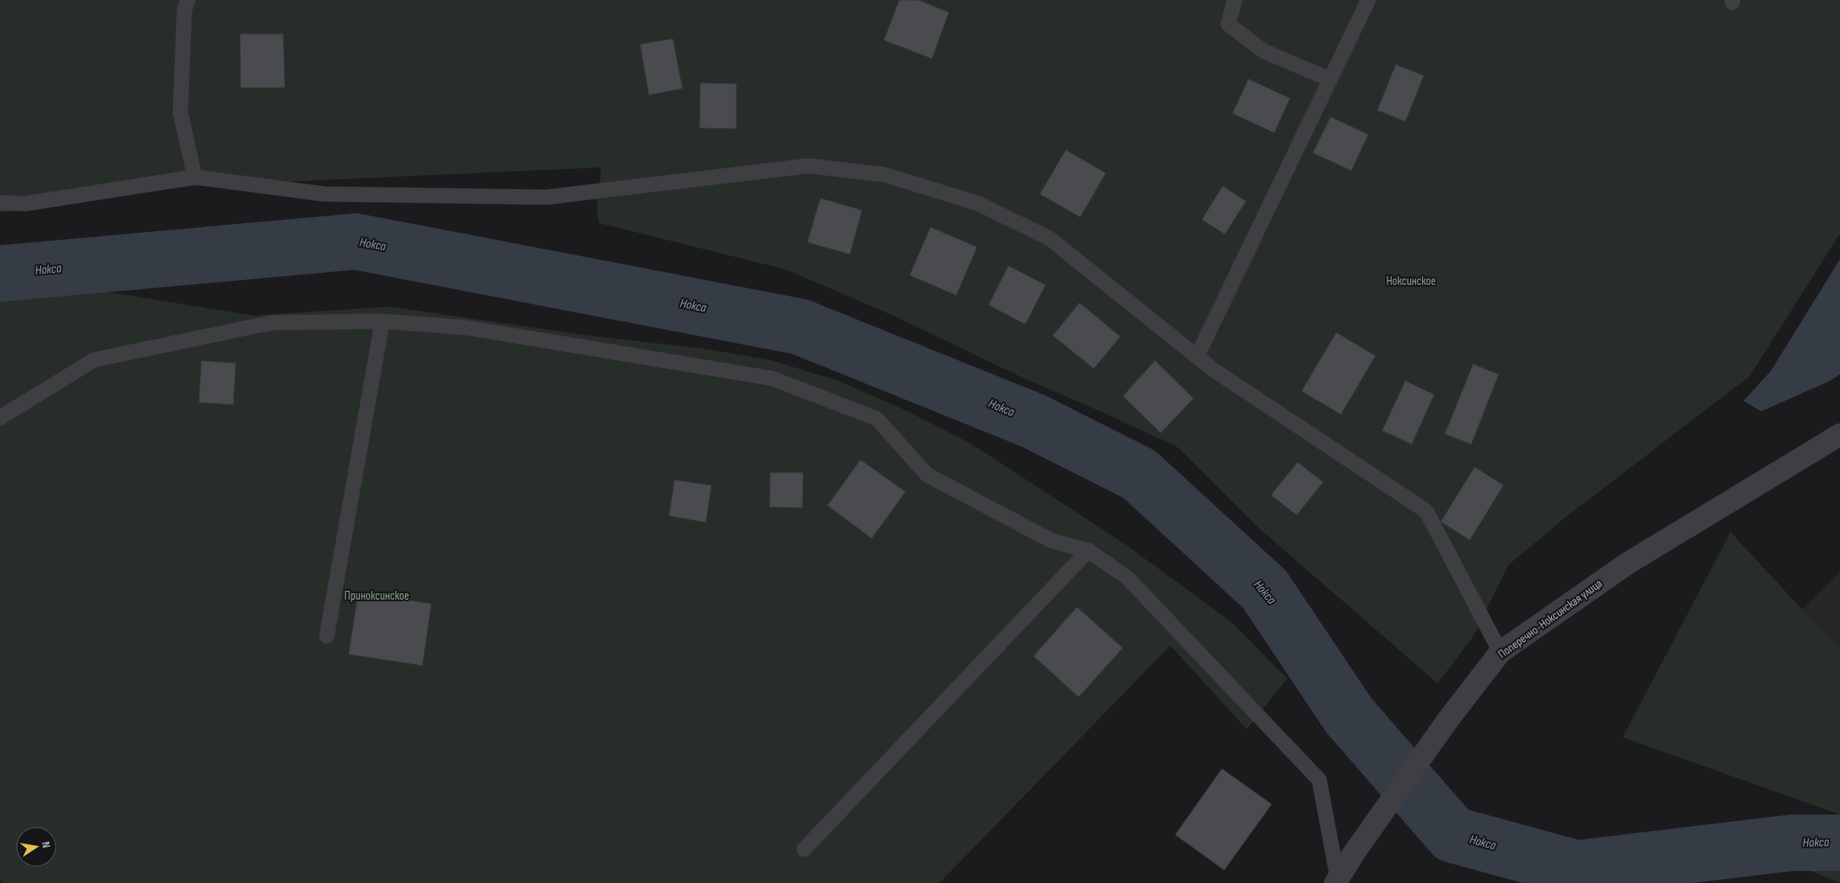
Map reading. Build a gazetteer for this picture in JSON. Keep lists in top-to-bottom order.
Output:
{
  "streets": {
    "street": ["Поперечно-Ноксинская улица"]
  },
  "water": ["Нокса"],
  "parks": ["Ноксинское", "Приноксинское"],
  "north": "right"
}
